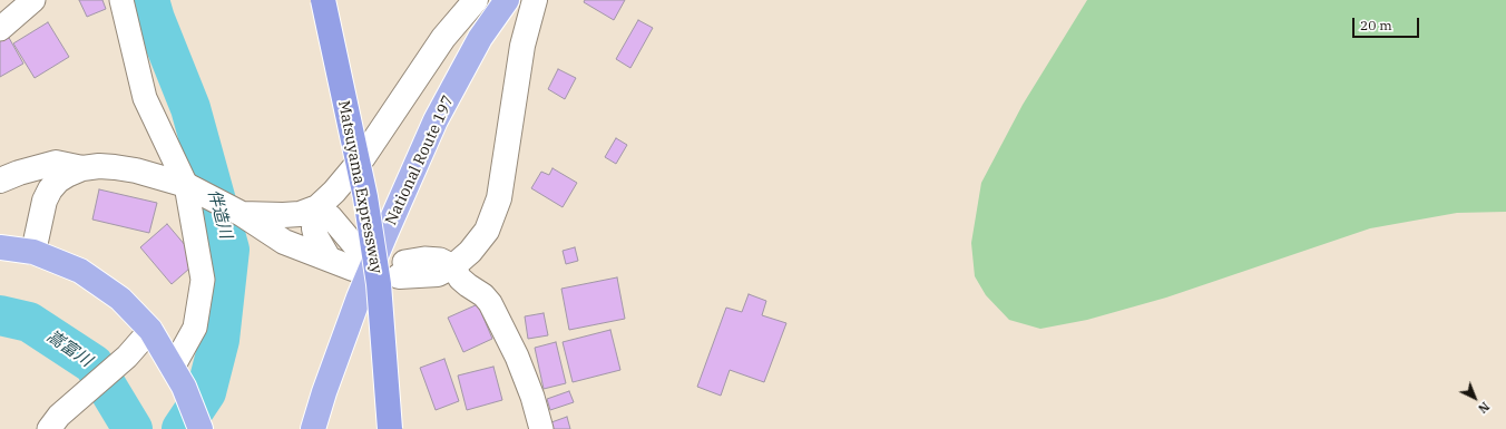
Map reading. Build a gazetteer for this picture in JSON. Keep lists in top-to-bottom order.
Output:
{
  "streets": {
    "highway": ["National Route 197", "Matsuyama Expressway"]
  },
  "water": ["伴造川", "嵩富川"],
  "scale_bar": "20 m",
  "north": "bottom right"
}
